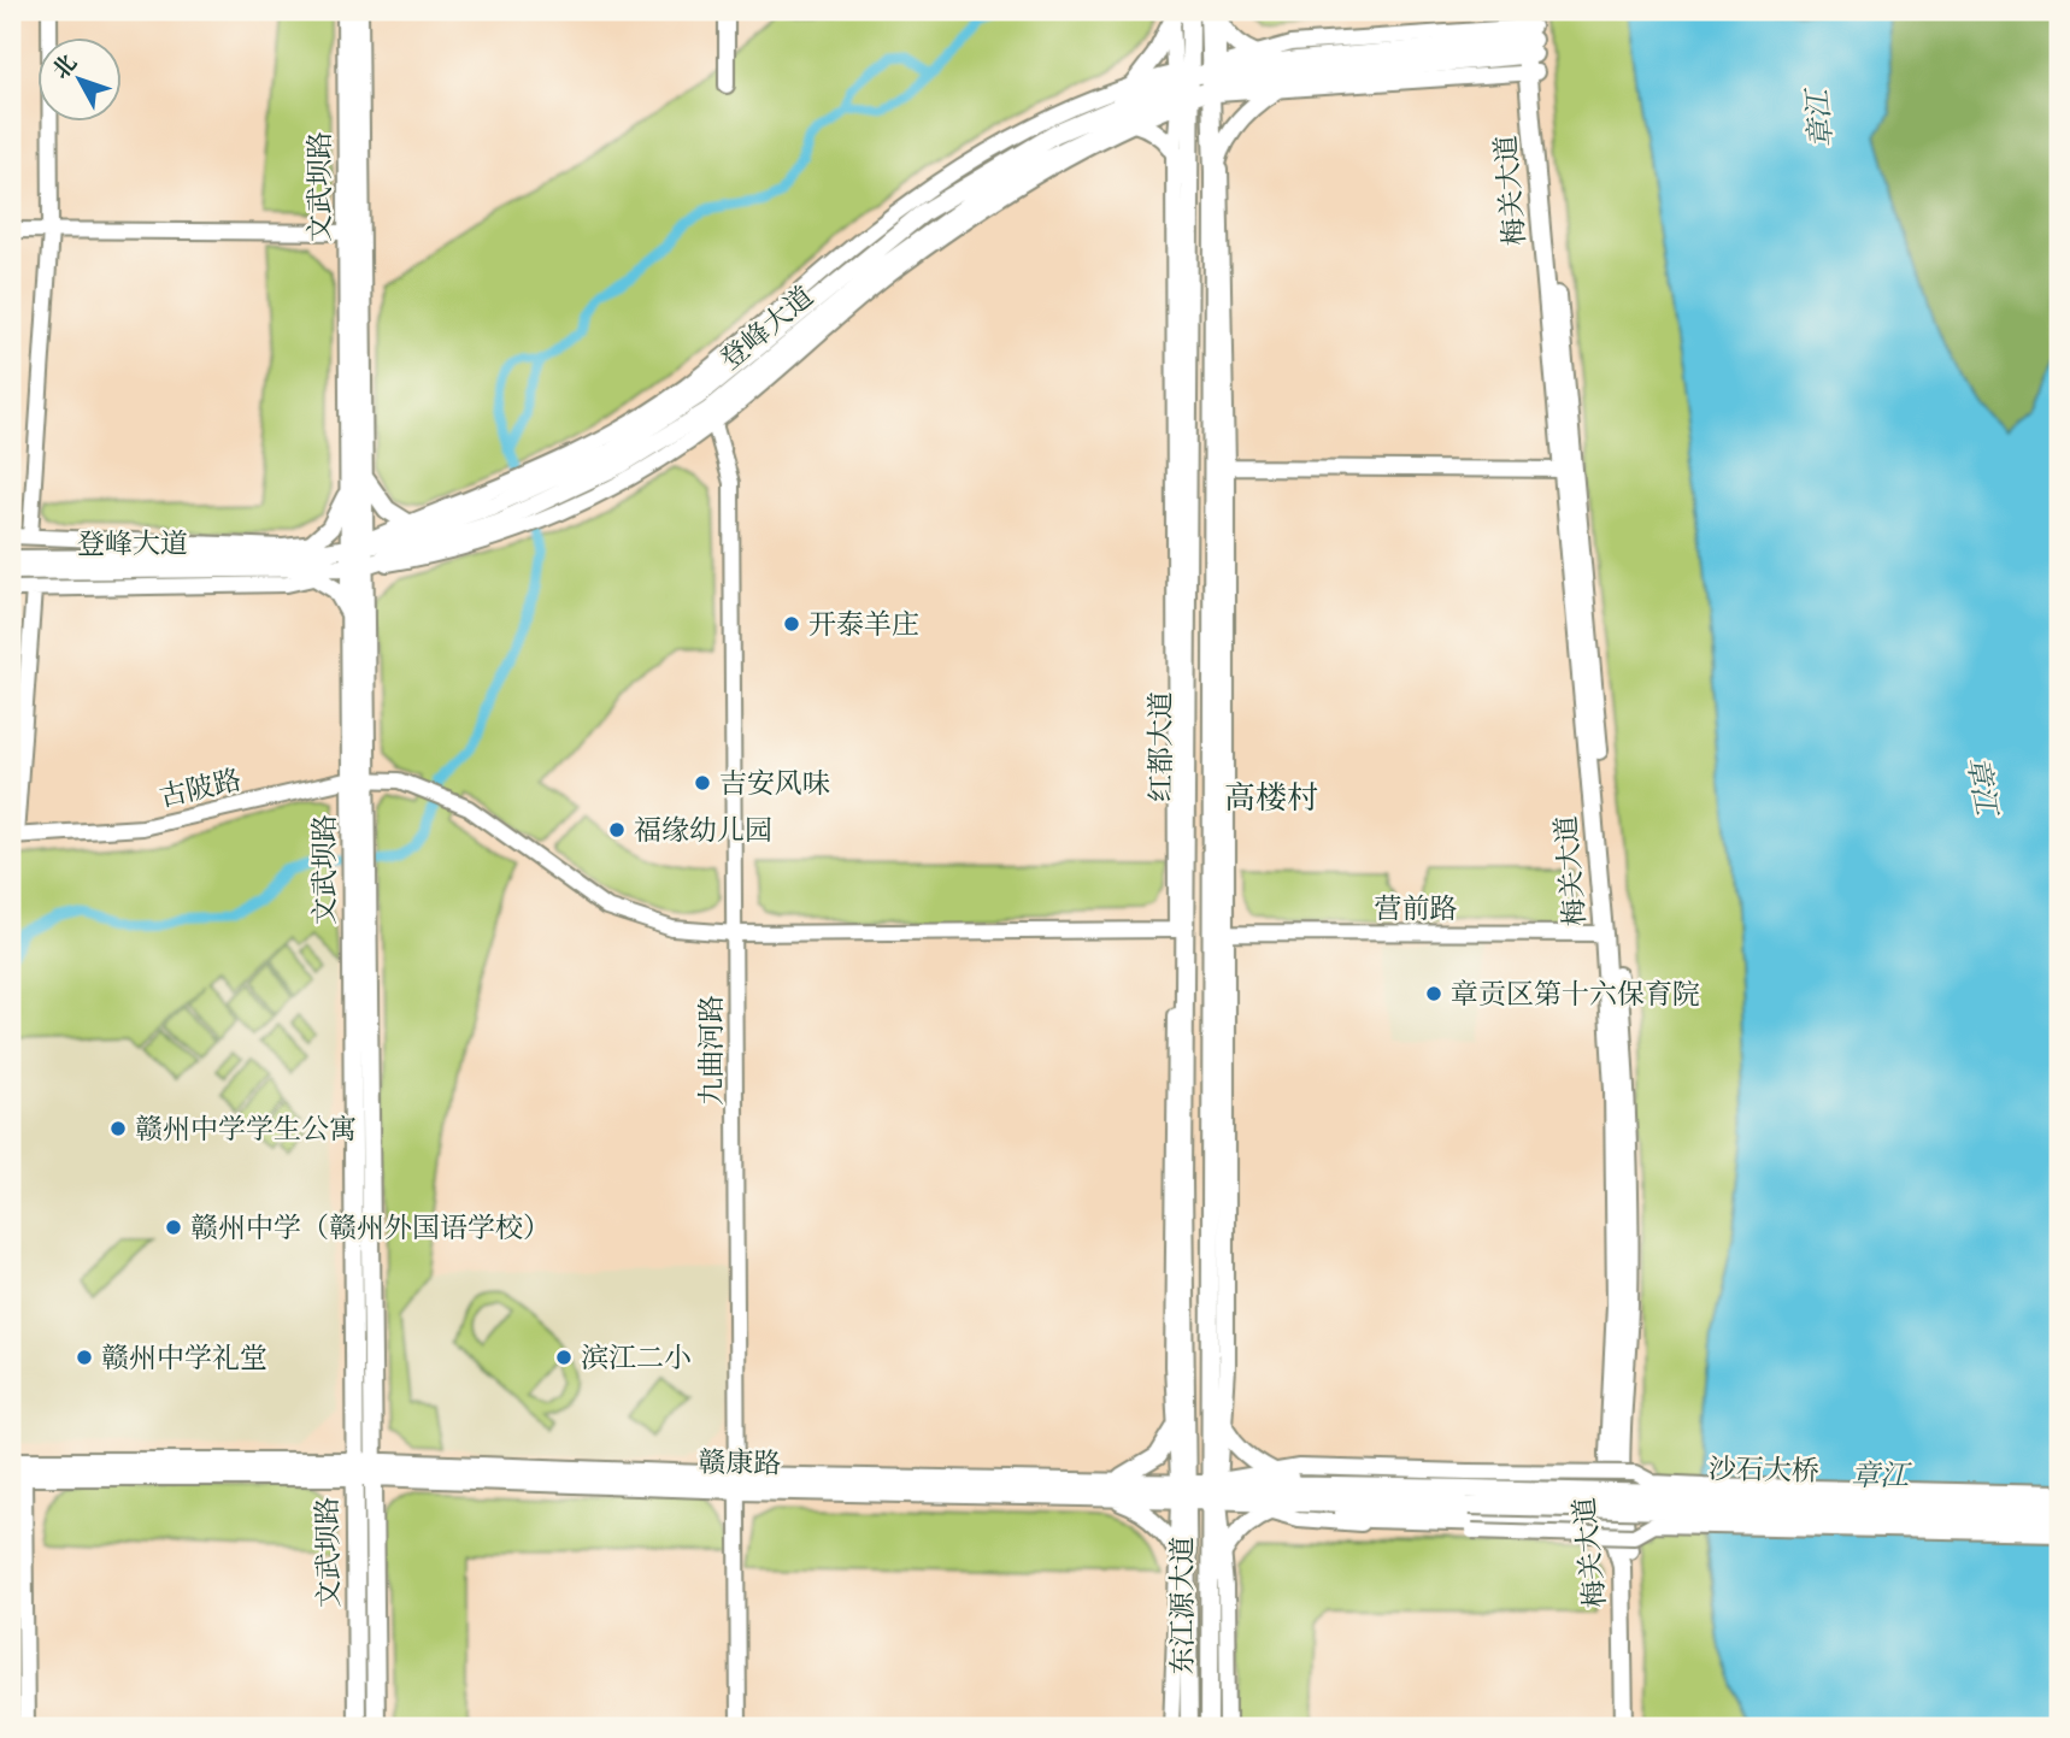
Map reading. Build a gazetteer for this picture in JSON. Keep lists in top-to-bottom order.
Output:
{
  "streets": {
    "main road": [
      "文武坝路",
      "梅关大道",
      "登峰大道",
      "红都大道",
      "赣康路",
      "沙石大桥",
      "东江源大道"
    ],
    "street": ["古陂路", "营前路", "九曲河路"]
  },
  "crossings": [
    ["文武坝路", "登峰大道"],
    ["文武坝路", "古陂路"],
    ["文武坝路", "赣康路"],
    ["梅关大道", "登峰大道"],
    ["梅关大道", "营前路"],
    ["登峰大道", "红都大道"],
    ["登峰大道", "九曲河路"],
    ["红都大道", "赣康路"],
    ["红都大道", "东江源大道"],
    ["古陂路", "九曲河路"],
    ["九曲河路", "赣康路"],
    ["赣康路", "沙石大桥"],
    ["赣康路", "东江源大道"]
  ],
  "districts": ["高楼村"],
  "water": ["章江"],
  "places": [
    "开泰羊庄",
    "吉安风味",
    "福缘幼儿园",
    "章贡区第十六保育院",
    "赣州中学学生公寓",
    "赣州中学（赣州外国语学校）",
    "赣州中学礼堂",
    "滨江二小"
  ],
  "north": "top left"
}
